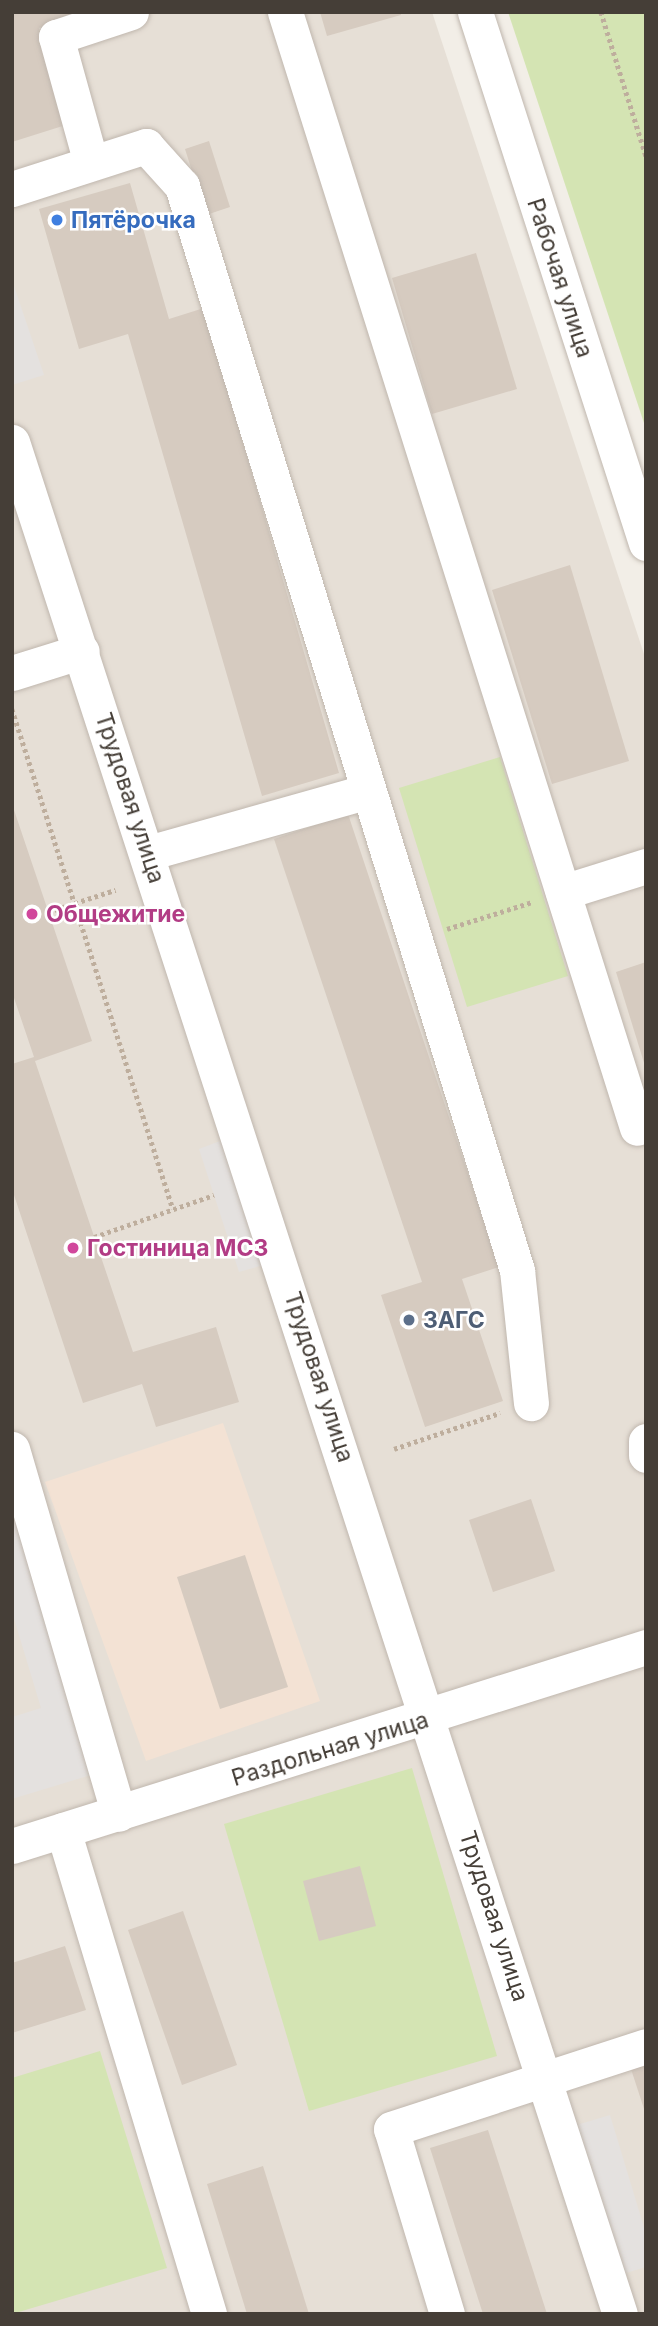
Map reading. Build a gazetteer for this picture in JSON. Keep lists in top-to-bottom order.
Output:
{
  "streets": {
    "street": ["Рабочая улица", "Трудовая улица", "Раздольная улица"]
  },
  "crossings": [
    ["Трудовая улица", "Раздольная улица"]
  ],
  "places": [
    "Пятёрочка",
    "Общежитие",
    "Гостиница МСЗ",
    "ЗАГС"
  ]
}
